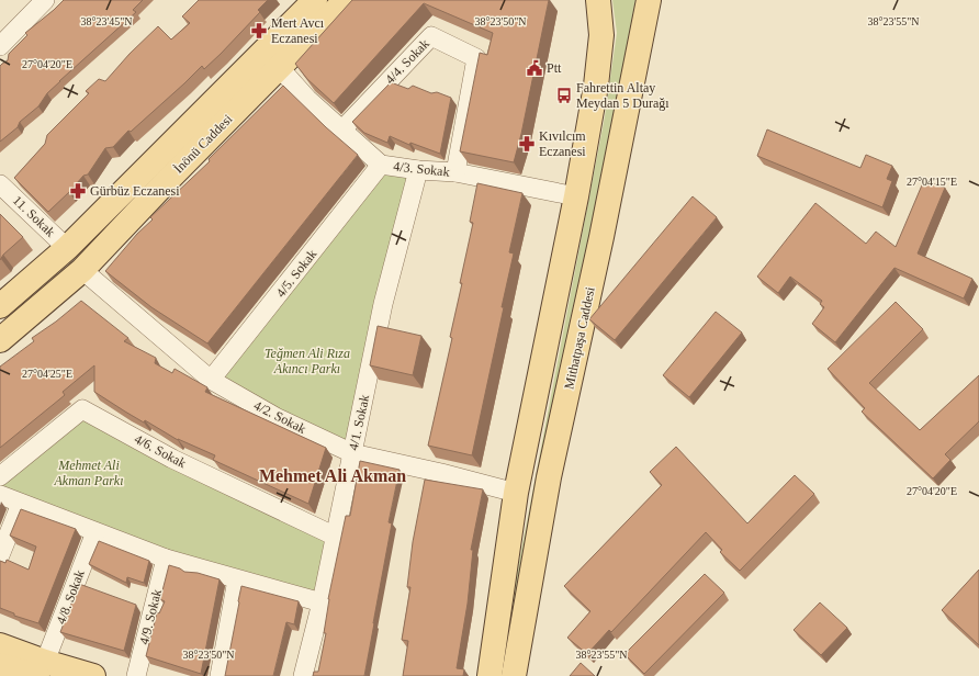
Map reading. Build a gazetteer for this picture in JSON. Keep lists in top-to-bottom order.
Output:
{
  "streets": {
    "main road": ["İnönü Caddesi", "Mithatpaşa Caddesi"],
    "street": [
      "4/4. Sokak",
      "4/3. Sokak",
      "11. Sokak",
      "4/5. Sokak",
      "4/2. Sokak",
      "4/1. Sokak",
      "4/6. Sokak",
      "4/8. Sokak",
      "4/9. Sokak"
    ]
  },
  "crossings": [
    ["4/4. Sokak", "4/3. Sokak"],
    ["İnönü Caddesi", "4/3. Sokak"],
    ["İnönü Caddesi", "11. Sokak"],
    ["İnönü Caddesi", "4/2. Sokak"],
    ["4/3. Sokak", "4/5. Sokak"],
    ["4/3. Sokak", "4/1. Sokak"],
    ["4/5. Sokak", "4/2. Sokak"],
    ["4/2. Sokak", "4/1. Sokak"],
    ["4/1. Sokak", "4/6. Sokak"]
  ],
  "districts": ["Mehmet Ali Akman"],
  "parks": ["Teğmen Ali Rıza Akıncı Parkı", "Mehmet Ali Akman Parkı"],
  "places": {
    "pharmacy": ["Mert Avcı Eczanesi", "Kıvılcım Eczanesi", "Gürbüz Eczanesi"],
    "public building": ["Ptt"],
    "bus stop": ["Fahrettin Altay Meydan 5 Durağı"]
  },
  "coordinates": [
    "38°23'45\"N",
    "38°23'50\"N",
    "38°23'55\"N",
    "27°04'20\"E",
    "27°04'15\"E",
    "27°04'25\"E"
  ]
}
